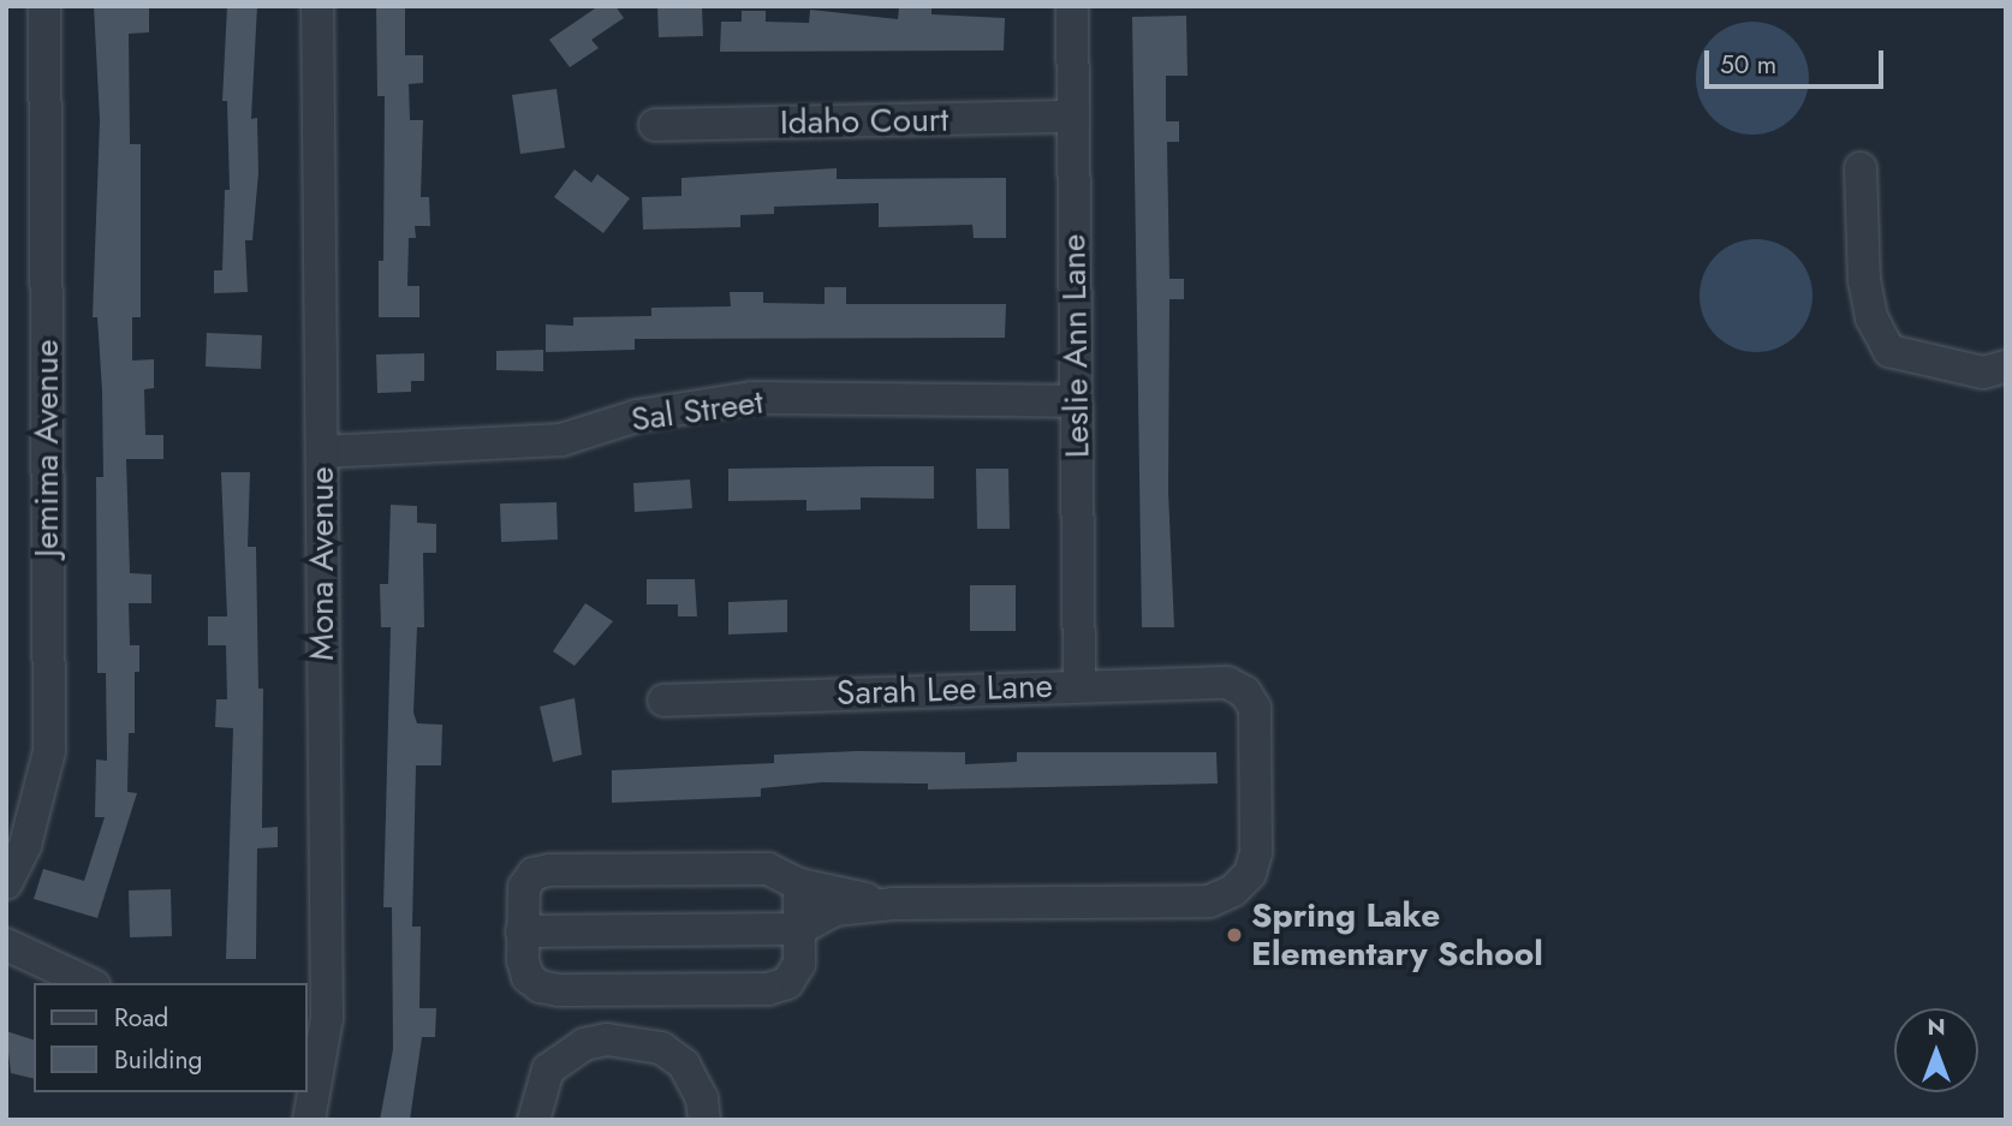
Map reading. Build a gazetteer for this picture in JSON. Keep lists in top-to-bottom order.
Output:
{
  "streets": {
    "street": [
      "Idaho Court",
      "Leslie Ann Lane",
      "Sal Street",
      "Jemima Avenue",
      "Mona Avenue",
      "Sarah Lee Lane"
    ]
  },
  "crossings": [
    ["Idaho Court", "Leslie Ann Lane"],
    ["Leslie Ann Lane", "Sal Street"],
    ["Leslie Ann Lane", "Sarah Lee Lane"],
    ["Sal Street", "Mona Avenue"]
  ],
  "places": ["Spring Lake Elementary School"],
  "legend": ["Road", "Building"],
  "scale_bar": "50 m",
  "north": "top"
}
